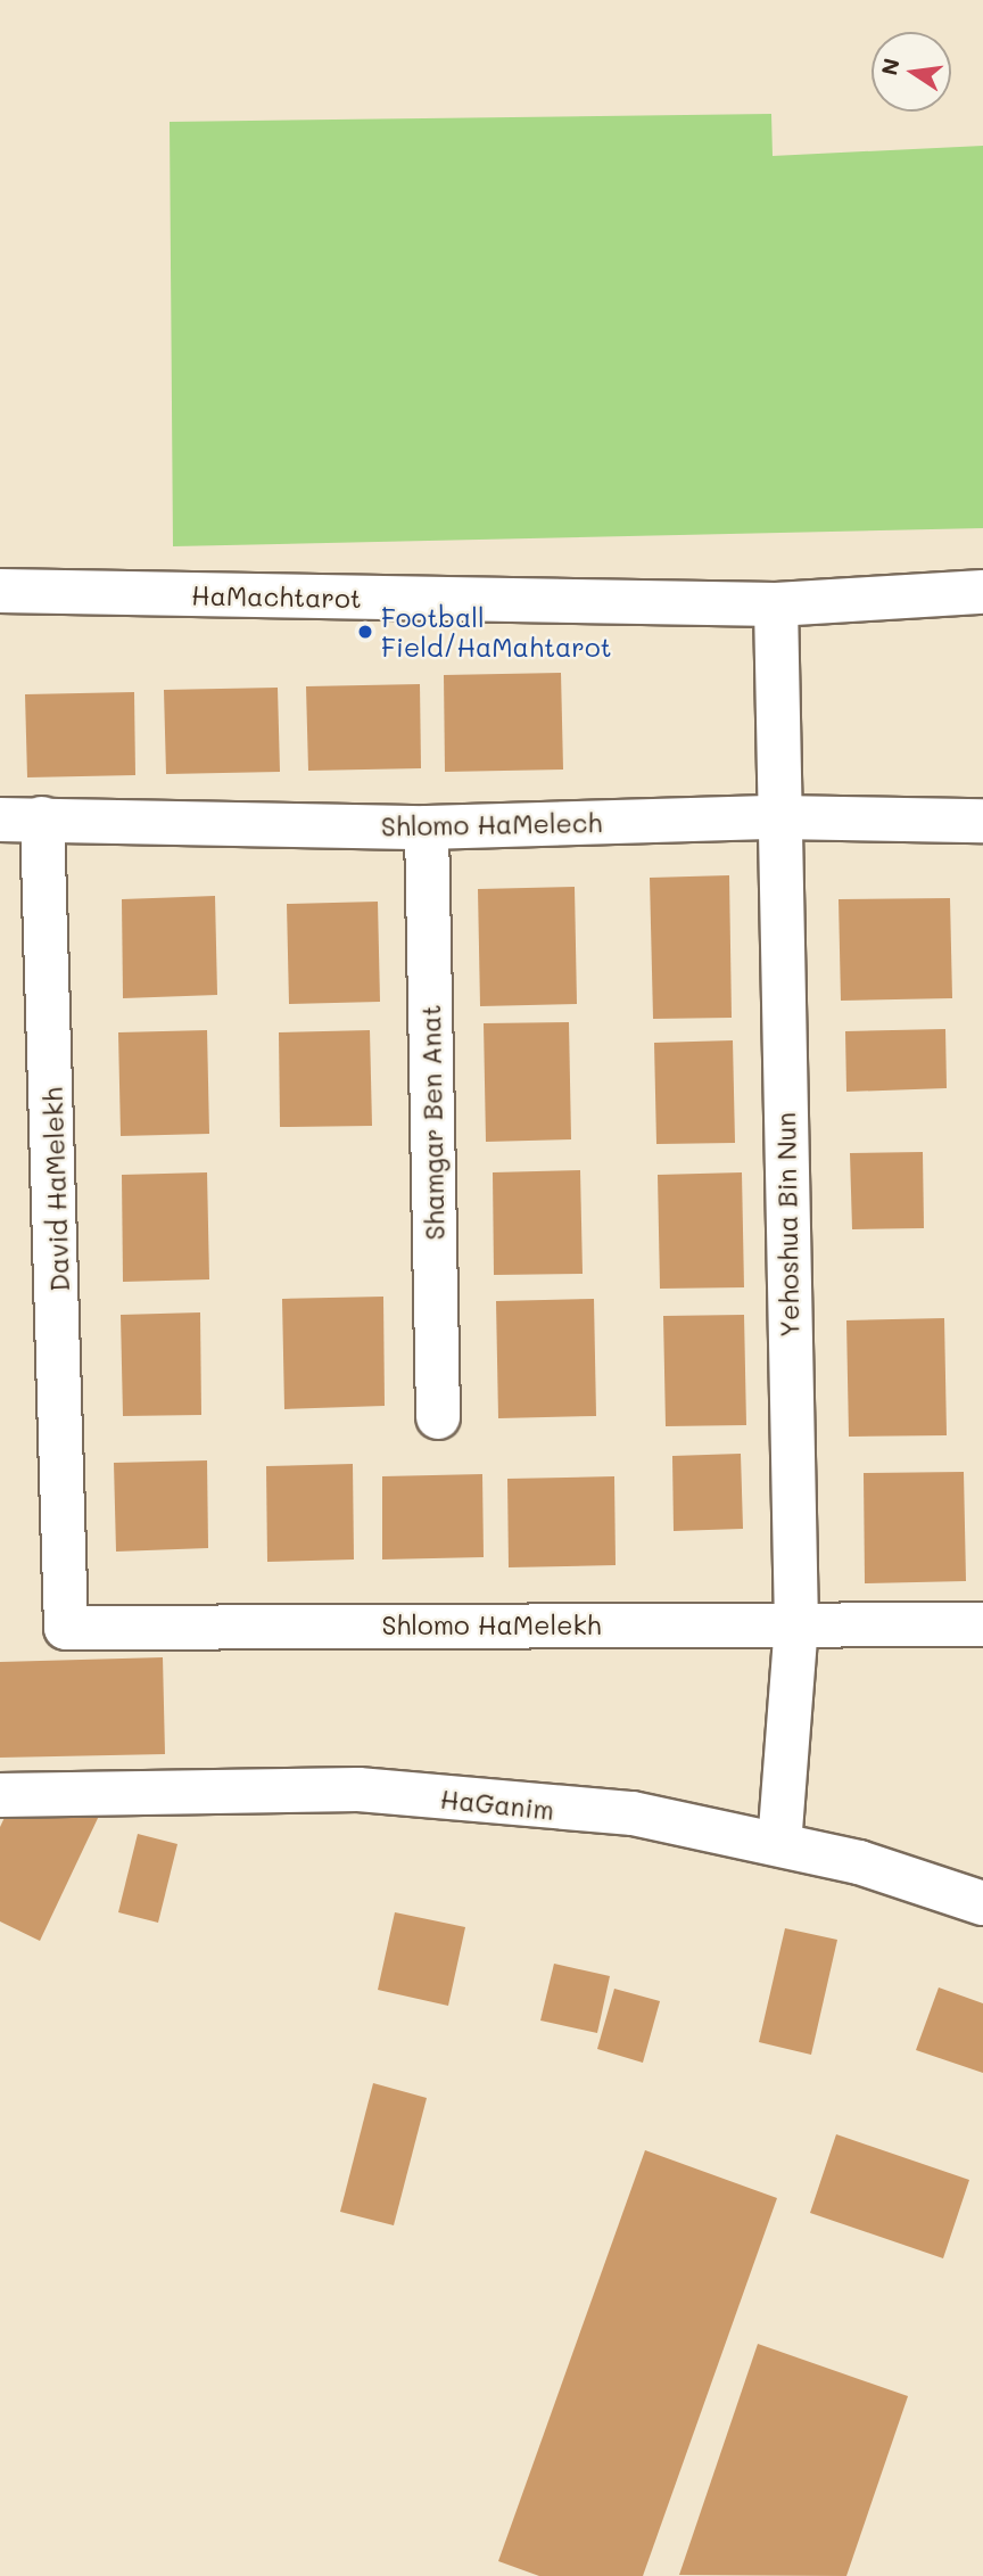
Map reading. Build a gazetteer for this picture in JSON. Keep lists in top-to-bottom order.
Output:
{
  "streets": {
    "street": [
      "HaMachtarot",
      "Shlomo HaMelech",
      "Shamgar Ben Anat",
      "David HaMelekh",
      "Yehoshua Bin Nun",
      "Shlomo HaMelekh",
      "HaGanim"
    ]
  },
  "crossings": [
    ["HaMachtarot", "Yehoshua Bin Nun"],
    ["Shlomo HaMelech", "Shamgar Ben Anat"],
    ["Shlomo HaMelech", "David HaMelekh"],
    ["Shlomo HaMelech", "Yehoshua Bin Nun"],
    ["David HaMelekh", "Shlomo HaMelekh"],
    ["Yehoshua Bin Nun", "Shlomo HaMelekh"],
    ["Yehoshua Bin Nun", "HaGanim"]
  ],
  "places": ["Football Field/HaMahtarot"],
  "north": "left"
}
